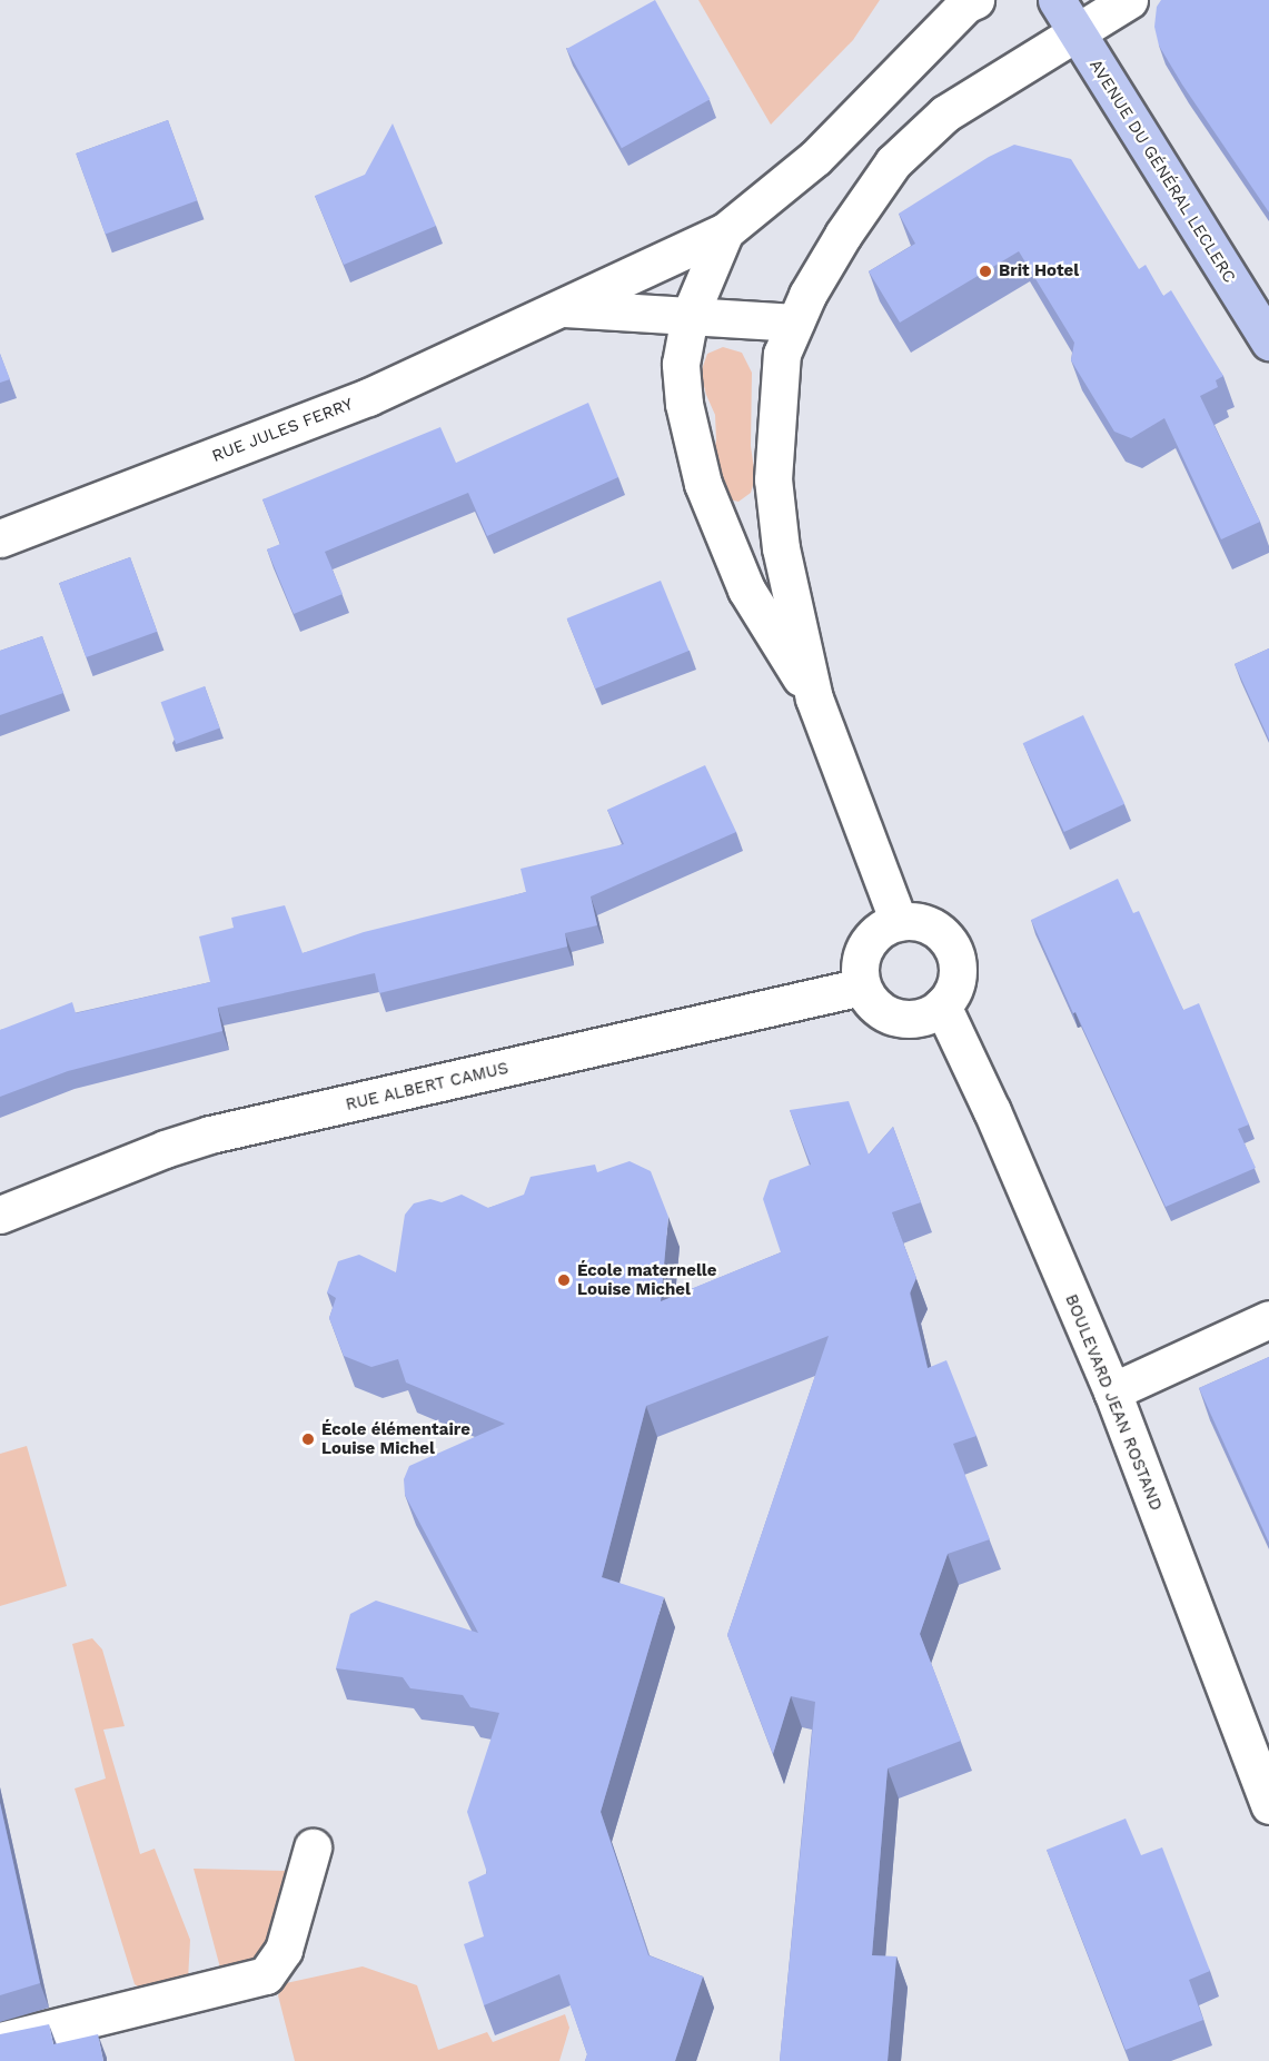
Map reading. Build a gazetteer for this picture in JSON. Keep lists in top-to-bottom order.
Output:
{
  "streets": {
    "main road": ["AVENUE DU GÉNÉRAL LECLERC"],
    "street": ["RUE JULES FERRY", "RUE ALBERT CAMUS", "BOULEVARD JEAN ROSTAND"]
  },
  "crossings": [
    ["RUE ALBERT CAMUS", "BOULEVARD JEAN ROSTAND"]
  ],
  "places": ["Brit Hotel", "École maternelle Louise Michel", "École élémentaire Louise Michel"]
}
